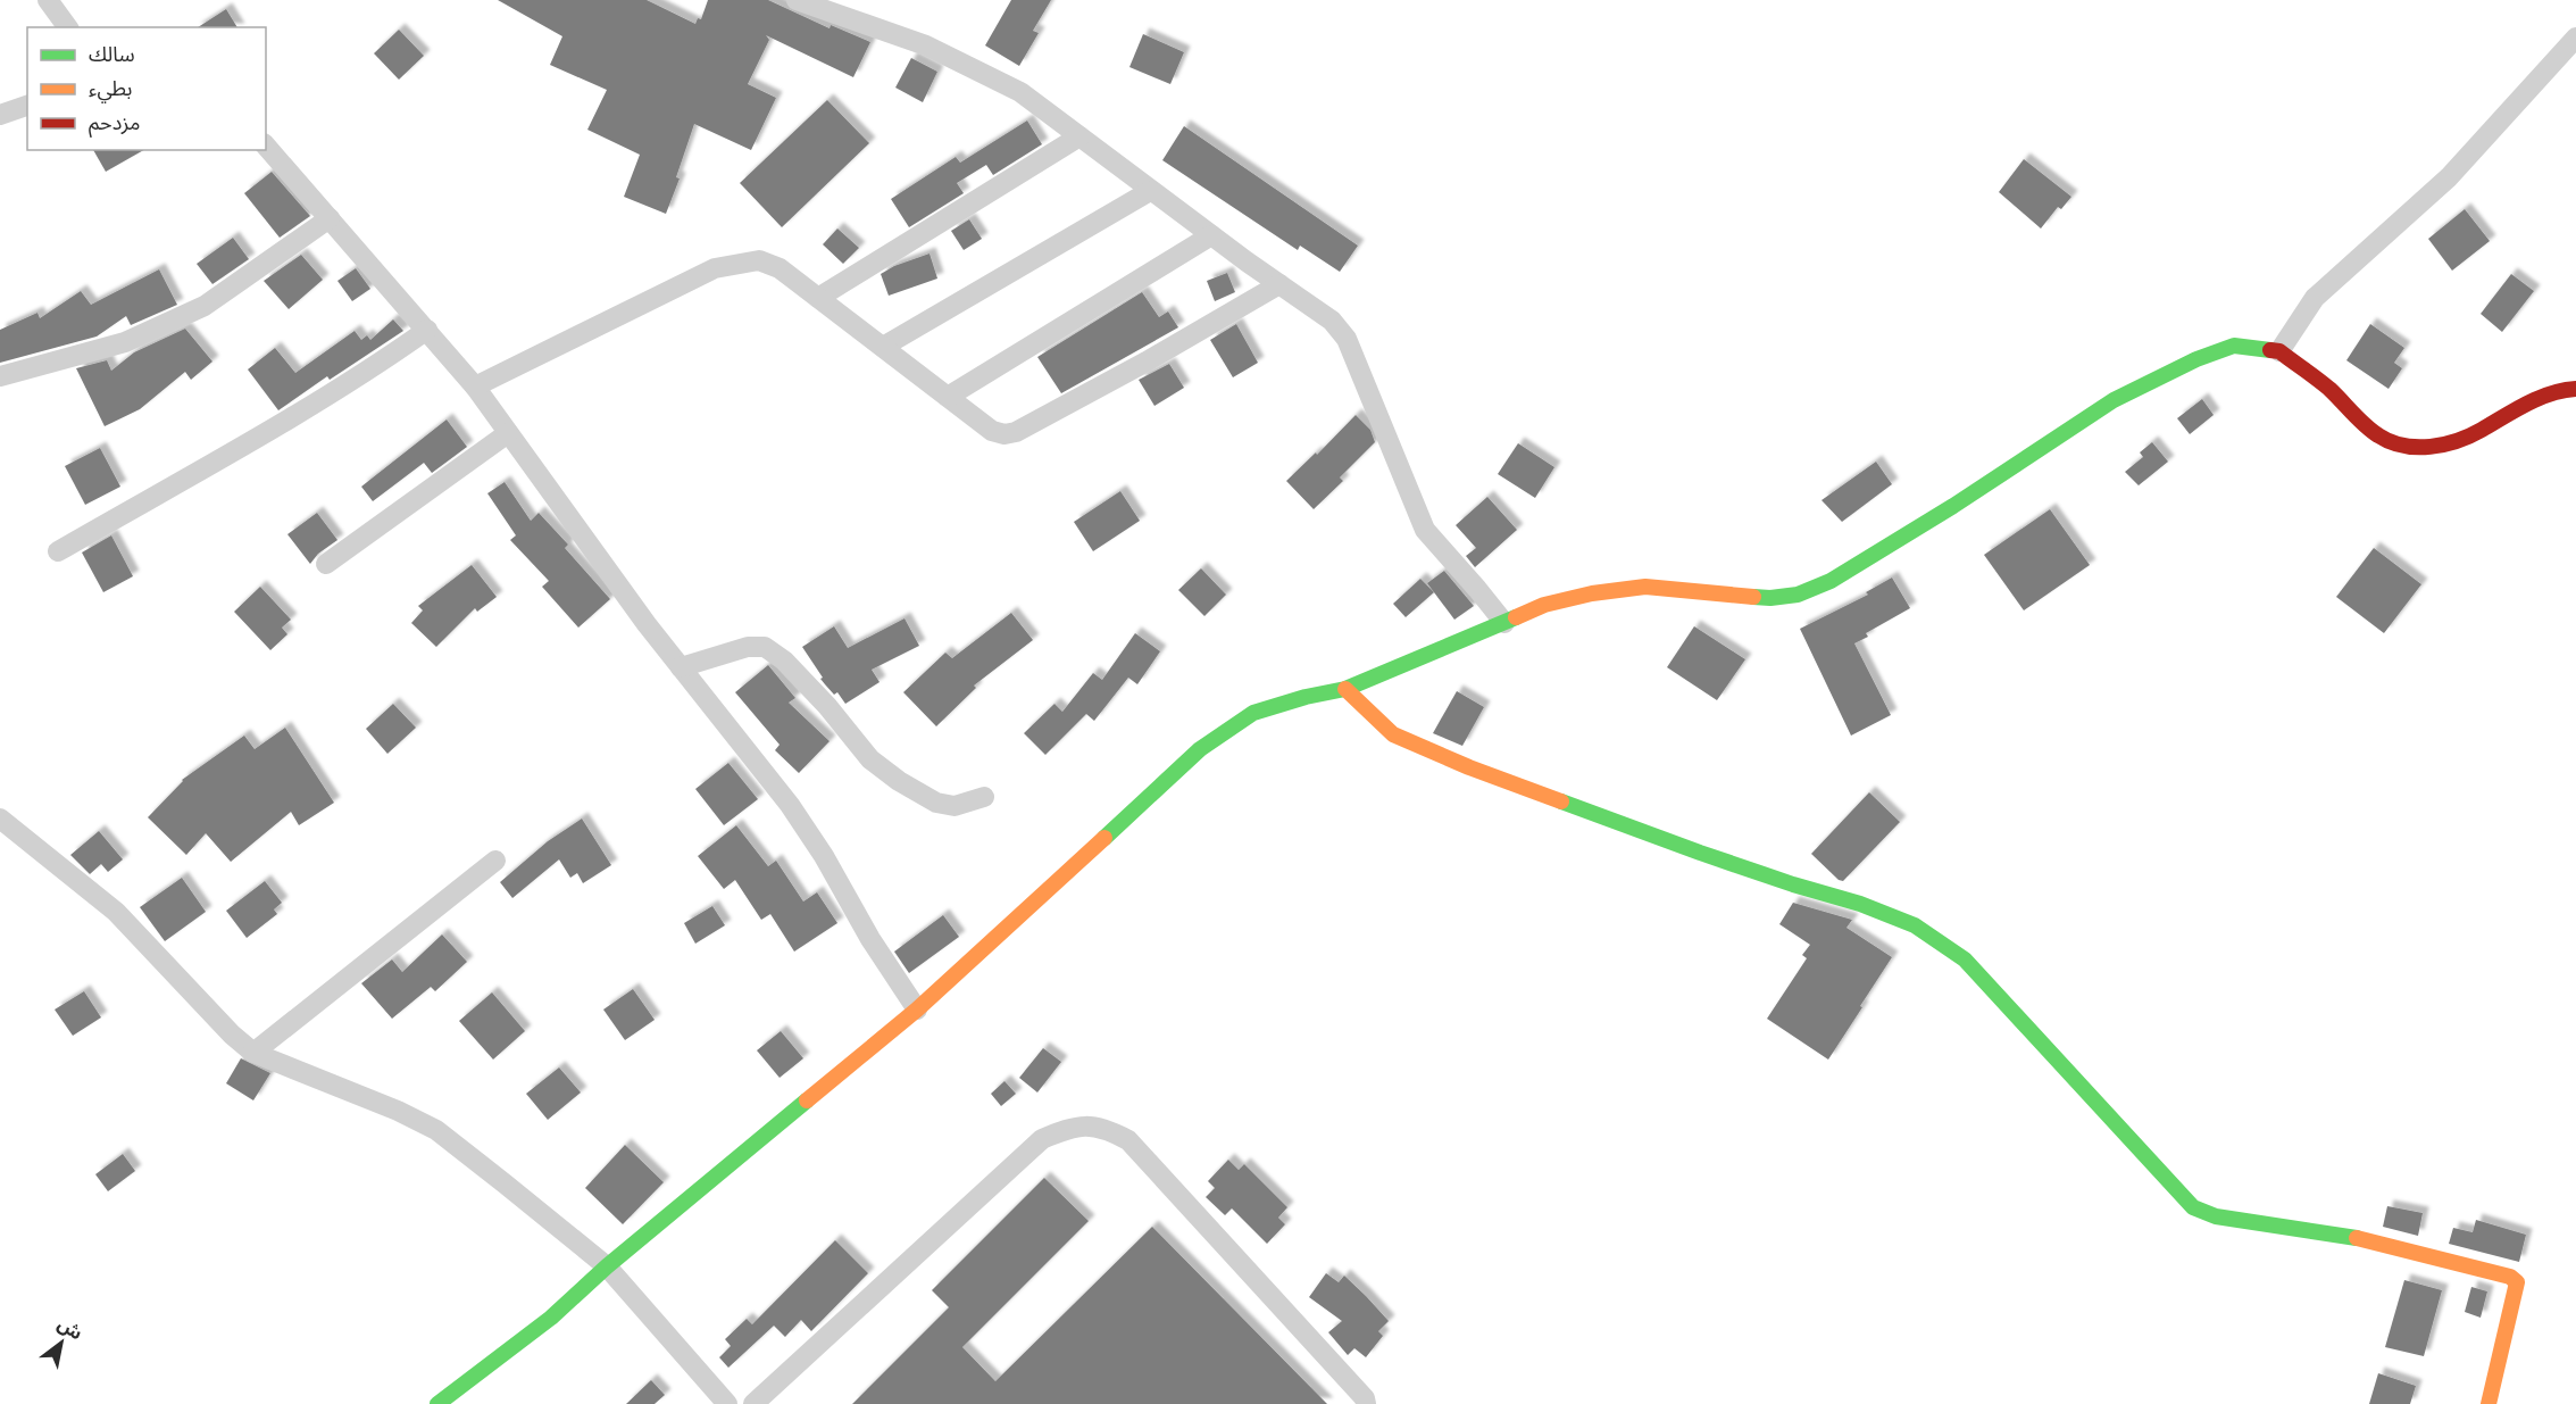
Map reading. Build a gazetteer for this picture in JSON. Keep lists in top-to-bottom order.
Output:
{
  "legend": ["سالك", "بطيء", "مزدحم"],
  "north": "top right"
}
